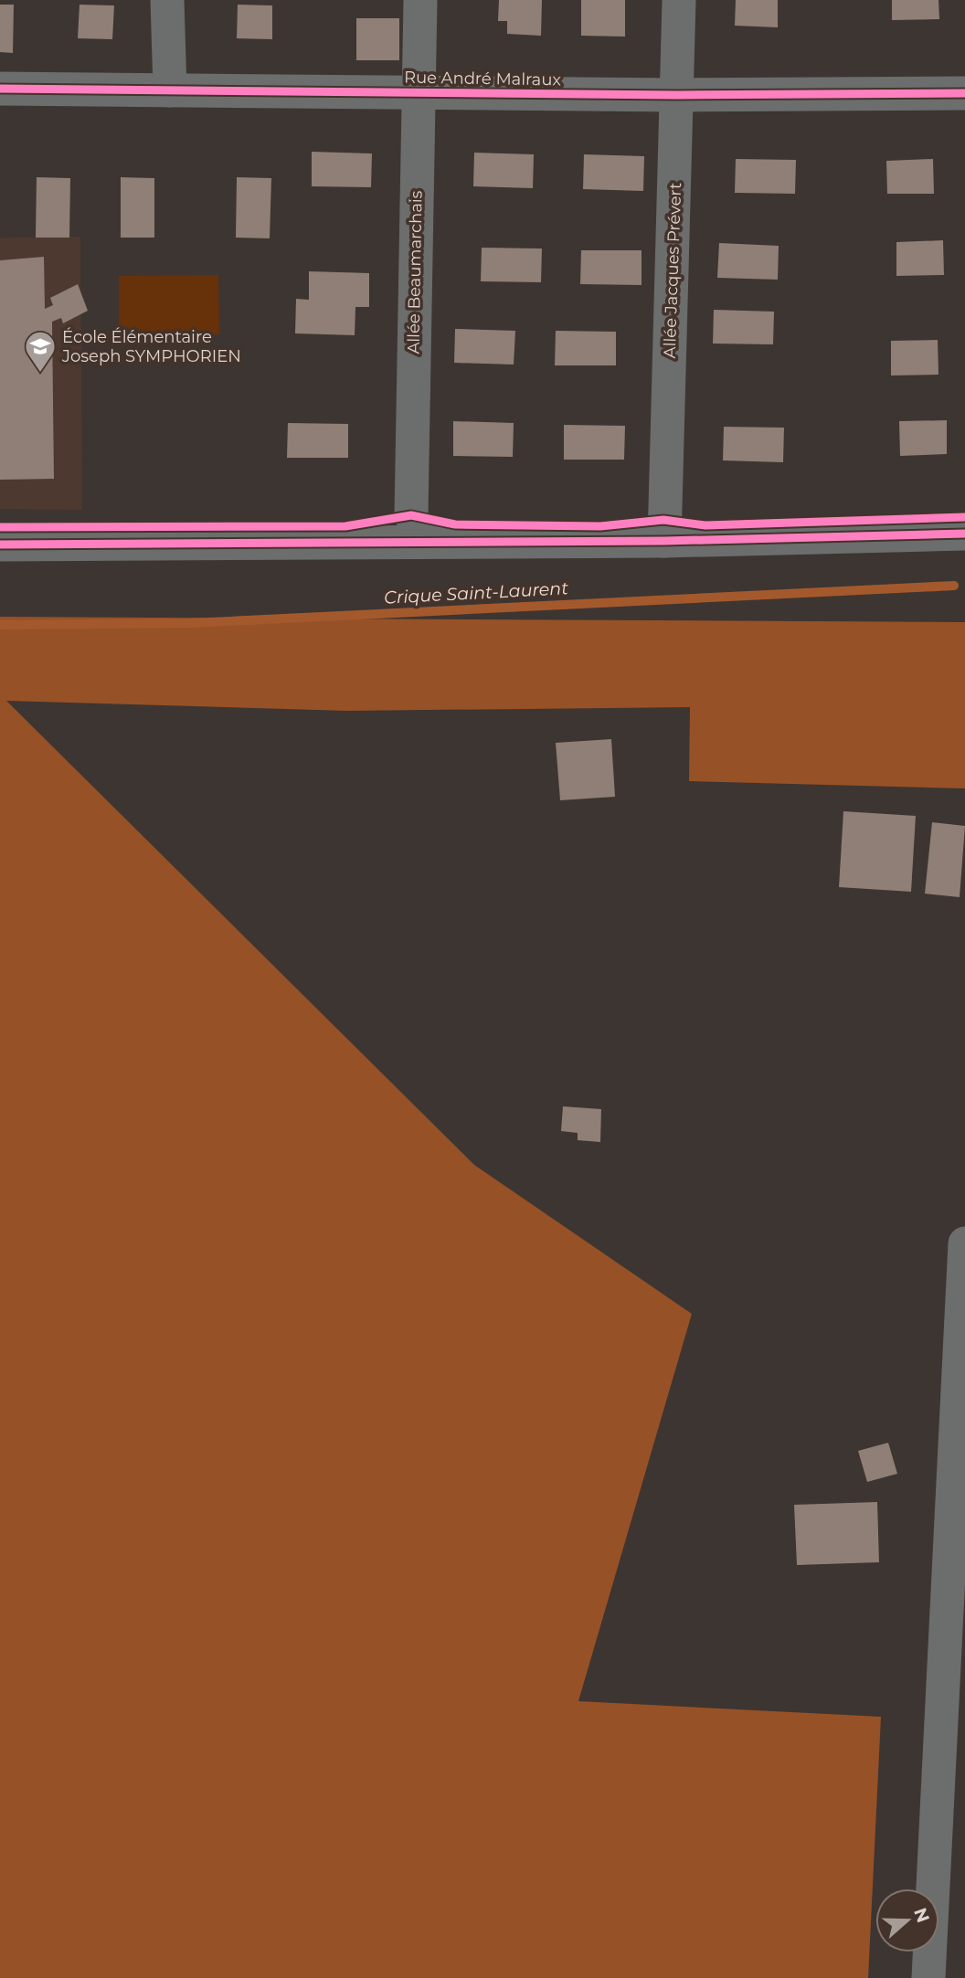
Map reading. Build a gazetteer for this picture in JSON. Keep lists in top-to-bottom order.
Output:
{
  "streets": {
    "street": ["Rue André Malraux", "Allée Jacques Prévert", "Allée Beaumarchais"]
  },
  "crossings": [
    ["Rue André Malraux", "Allée Jacques Prévert"],
    ["Rue André Malraux", "Allée Beaumarchais"]
  ],
  "water": ["Crique Saint-Laurent"],
  "places": {
    "school or university": ["École Élémentaire Joseph SYMPHORIEN"]
  },
  "north": "right"
}
